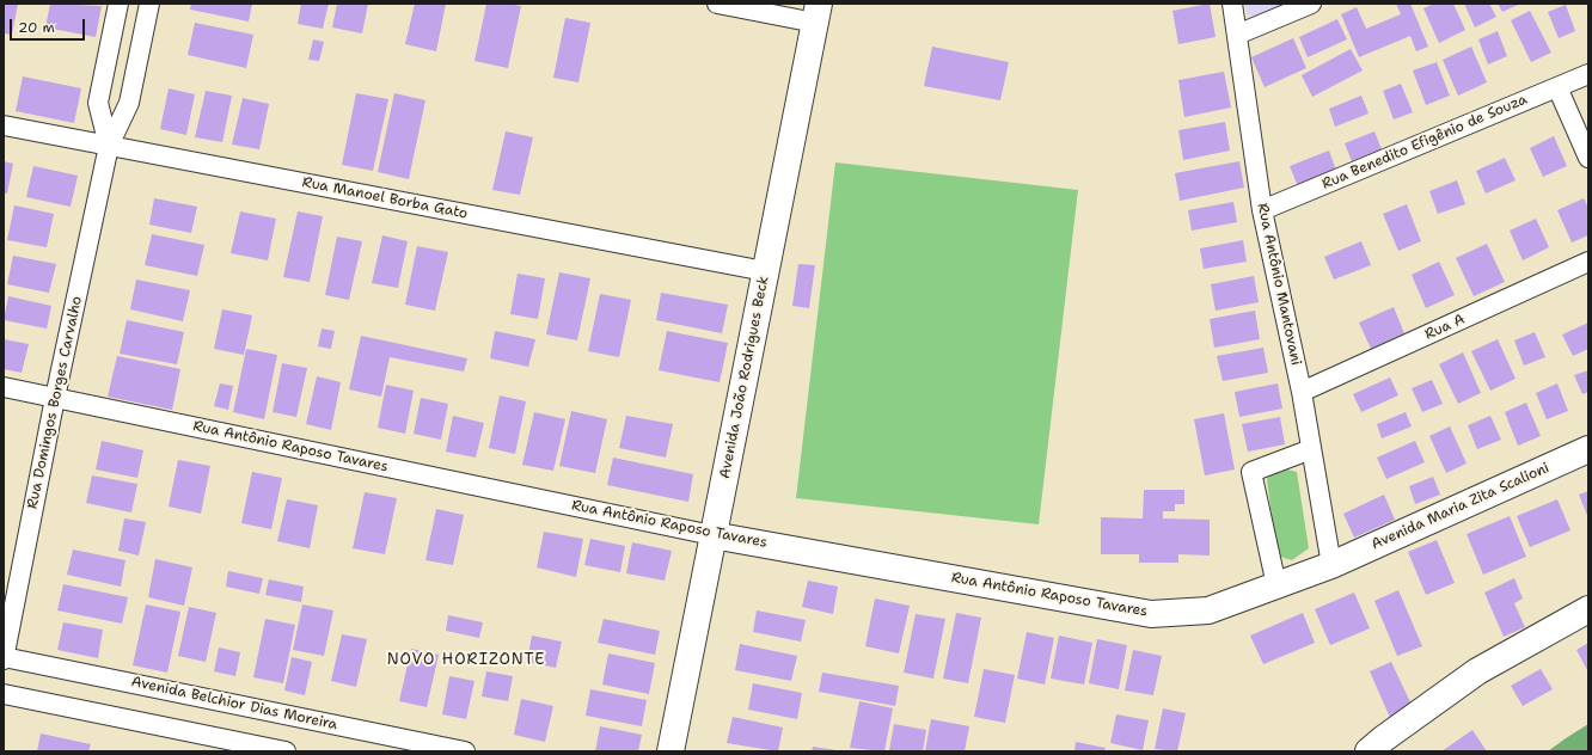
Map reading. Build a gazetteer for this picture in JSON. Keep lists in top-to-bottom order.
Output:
{
  "streets": {
    "street": [
      "Rua Benedito Efigênio de Souza",
      "Rua Manoel Borba Gato",
      "Rua Antônio Mantovani",
      "Rua A",
      "Avenida João Rodrigues Beck",
      "Rua Domingos Borges Carvalho",
      "Rua Antônio Raposo Tavares",
      "Avenida Maria Zita Scalioni",
      "Avenida Belchior Dias Moreira"
    ]
  },
  "crossings": [
    ["Rua Benedito Efigênio de Souza", "Rua Antônio Mantovani"],
    ["Rua Manoel Borba Gato", "Avenida João Rodrigues Beck"],
    ["Rua Manoel Borba Gato", "Rua Domingos Borges Carvalho"],
    ["Rua Antônio Mantovani", "Rua A"],
    ["Rua Antônio Mantovani", "Rua Antônio Raposo Tavares"],
    ["Rua Antônio Mantovani", "Avenida Maria Zita Scalioni"],
    ["Avenida João Rodrigues Beck", "Rua Antônio Raposo Tavares"],
    ["Rua Domingos Borges Carvalho", "Rua Antônio Raposo Tavares"],
    ["Rua Domingos Borges Carvalho", "Avenida Belchior Dias Moreira"],
    ["Rua Antônio Raposo Tavares", "Avenida Maria Zita Scalioni"]
  ],
  "districts": ["NOVO HORIZONTE"],
  "scale_bar": "20 m"
}
